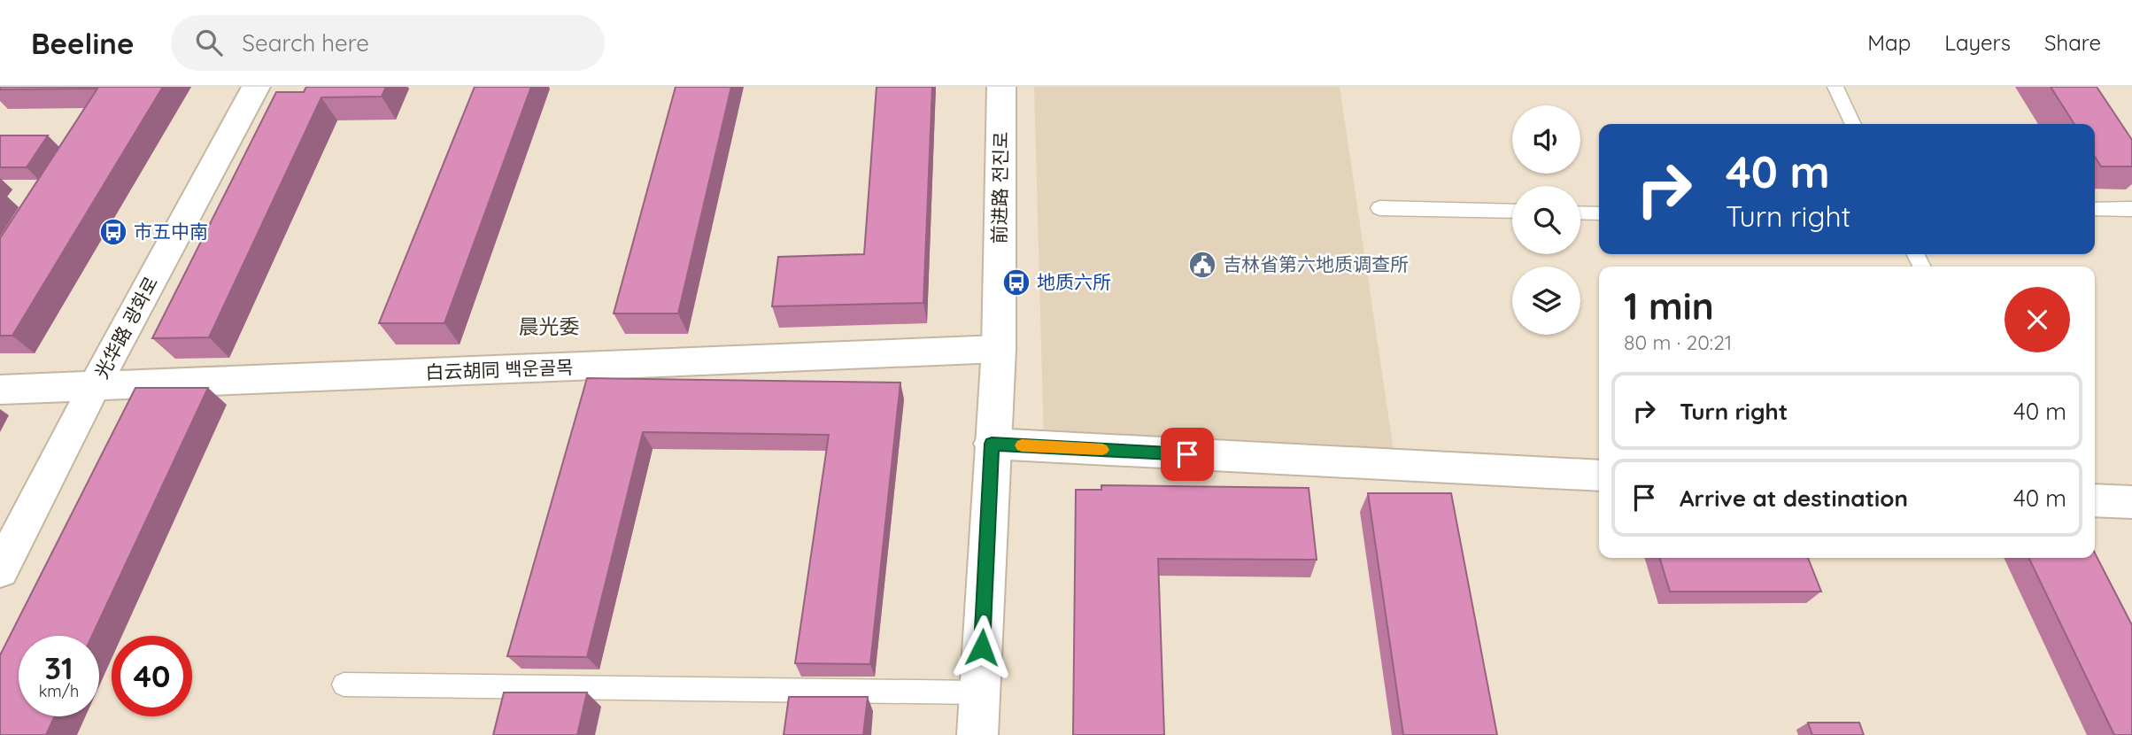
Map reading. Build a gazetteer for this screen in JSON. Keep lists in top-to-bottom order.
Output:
{
  "streets": {
    "street": ["前进路 전진로", "光华路 광화로", "白云胡同 백운골목"]
  },
  "crossings": [
    ["前进路 전진로", "白云胡同 백운골목"],
    ["光华路 광화로", "白云胡同 백운골목"]
  ],
  "districts": ["晨光委"],
  "places": {
    "bus stop": ["市五中南", "地质六所"],
    "public building": ["吉林省第六地质调查所"]
  },
  "page": {
    "header": "Beeline",
    "search": "Search here",
    "nav": ["Map", "Layers", "Share"],
    "turn": ["40 m", "Turn right"],
    "heading": ["1 min", "80 m · 20:21"],
    "list": [
      {
        "name": "Turn right",
        "value": "40 m"
      },
      {
        "name": "Arrive at destination",
        "value": "40 m"
      }
    ],
    "speed": "31 km/h",
    "limit": "40"
  }
}
